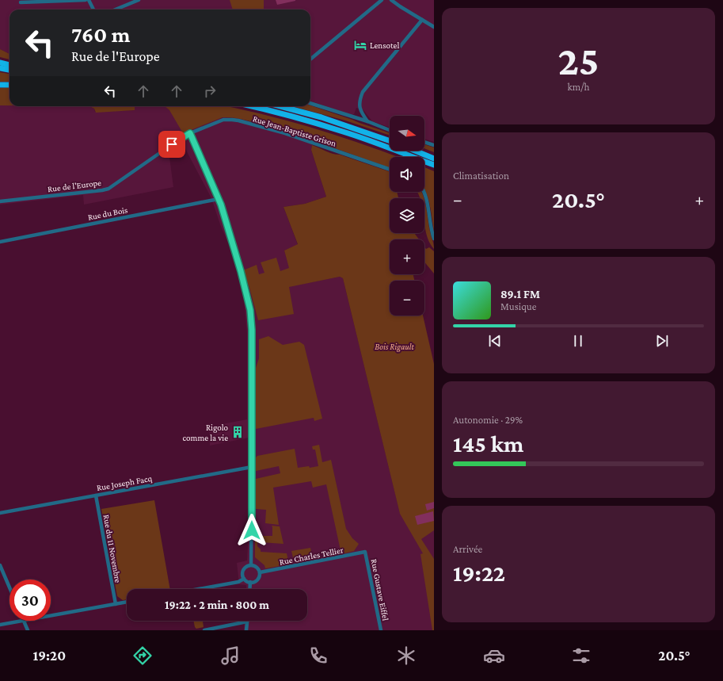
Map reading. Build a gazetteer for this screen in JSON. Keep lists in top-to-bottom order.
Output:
{
  "streets": {
    "street": [
      "Rue Jean-Baptiste Grison",
      "Rue de l'Europe",
      "Rue du Bois",
      "Rue Joseph Facq",
      "Rue du 11 Novembre",
      "Rue Charles Tellier",
      "Rue Gustave Eiffel"
    ]
  },
  "crossings": [
    ["Rue Jean-Baptiste Grison", "Rue de l'Europe"],
    ["Rue Joseph Facq", "Rue du 11 Novembre"],
    ["Rue Charles Tellier", "Rue Gustave Eiffel"]
  ],
  "parks": ["Bois Rigault"],
  "places": {
    "hotel": ["Lensotel"],
    "building": ["Rigolo comme la vie"]
  },
  "north": "right",
  "page": {
    "tile": [
      ["25", "km/h"],
      "Climatisation",
      ["Autonomie · 29%", "145 km"],
      ["Arrivée", "19:22"]
    ],
    "turn": ["760 m", "Rue de l'Europe"],
    "map_buttons": ["+", "−"],
    "heat": ["−", "20.5°", "+"],
    "song": ["89.1 FM", "Musique"],
    "limit": "30",
    "trip": "19:22 · 2 min · 800 m",
    "tabs": ["19:20", "20.5°"]
  }
}
